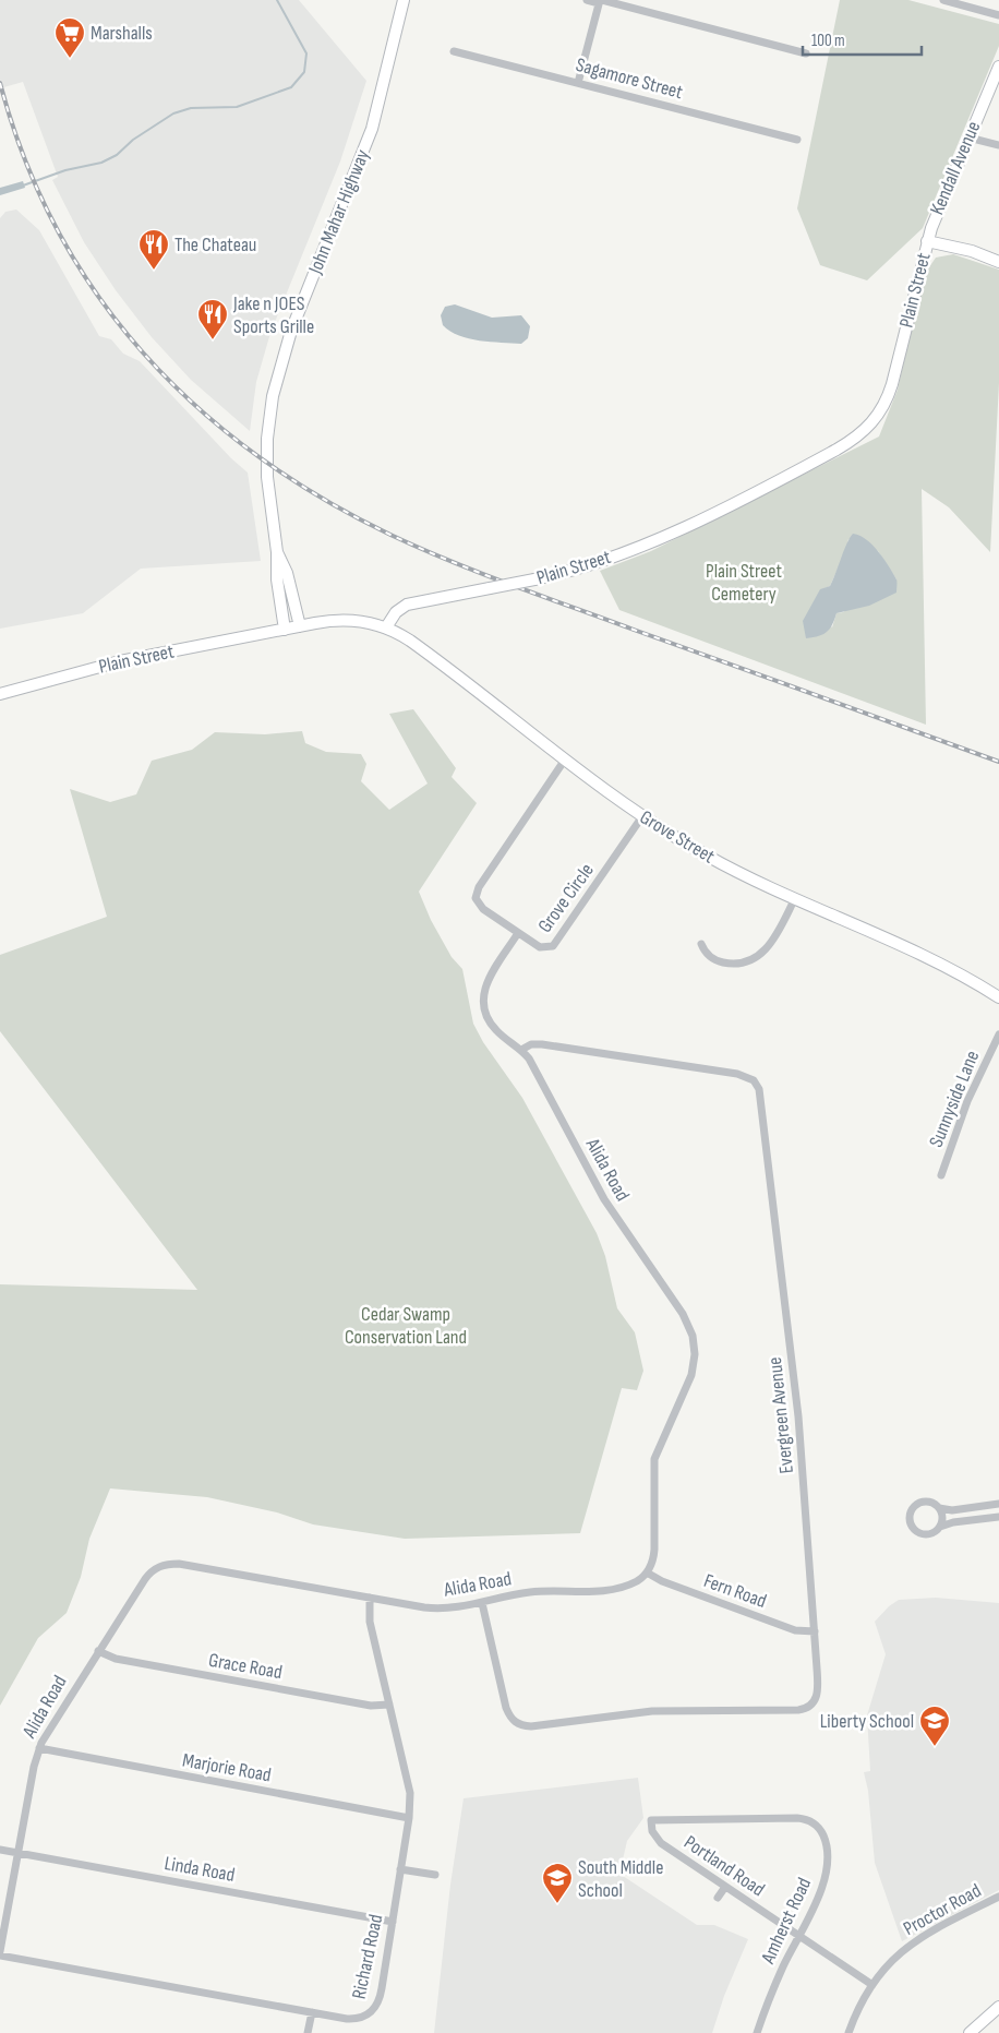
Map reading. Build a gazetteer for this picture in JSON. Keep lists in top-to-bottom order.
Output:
{
  "streets": {
    "street": [
      "Sagamore Street",
      "Kendall Avenue",
      "John Mahar Highway",
      "Plain Street",
      "Grove Street",
      "Grove Circle",
      "Sunnyside Lane",
      "Alida Road",
      "Evergreen Avenue",
      "Fern Road",
      "Grace Road",
      "Marjorie Road",
      "Portland Road",
      "Linda Road",
      "Proctor Road",
      "Amherst Road",
      "Richard Road"
    ]
  },
  "crossings": [
    ["Kendall Avenue", "Plain Street"],
    ["John Mahar Highway", "Plain Street"],
    ["Plain Street", "Grove Street"],
    ["Grove Street", "Grove Circle"],
    ["Alida Road", "Evergreen Avenue"],
    ["Alida Road", "Fern Road"],
    ["Alida Road", "Grace Road"],
    ["Alida Road", "Marjorie Road"],
    ["Alida Road", "Linda Road"],
    ["Alida Road", "Richard Road"],
    ["Evergreen Avenue", "Fern Road"],
    ["Grace Road", "Richard Road"],
    ["Marjorie Road", "Richard Road"],
    ["Portland Road", "Proctor Road"],
    ["Portland Road", "Amherst Road"],
    ["Linda Road", "Richard Road"]
  ],
  "parks": ["Plain Street Cemetery", "Cedar Swamp Conservation Land"],
  "places": {
    "supermarket": ["Marshalls"],
    "restaurant": ["The Chateau", "Jake n JOES Sports Grille"],
    "school or university": ["Liberty School", "South Middle School"]
  },
  "scale_bar": "100 m"
}
